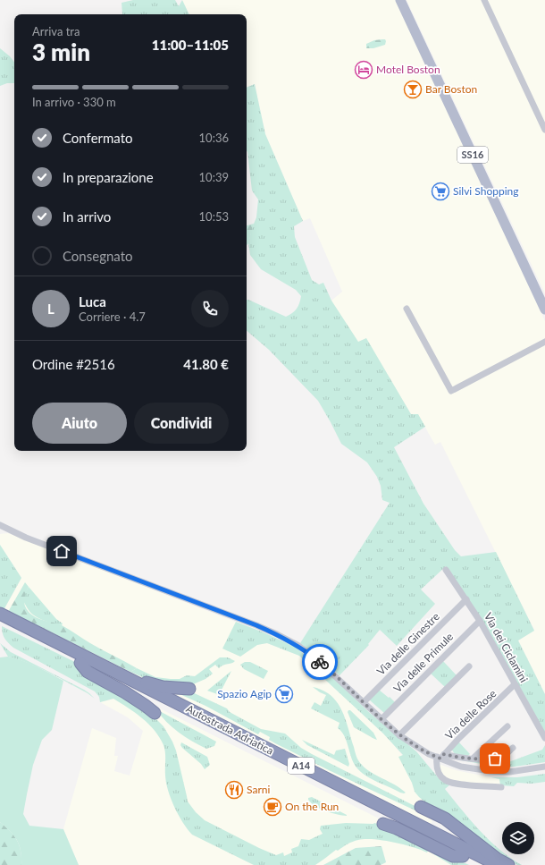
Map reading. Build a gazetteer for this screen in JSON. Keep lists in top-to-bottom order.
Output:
{
  "streets": {
    "highway": ["Autostrada Adriatica", "A14"],
    "main road": ["SS16"],
    "street": [
      "Via delle Ginestre",
      "Via dei Ciclamini",
      "Via delle Primule",
      "Via delle Rose"
    ]
  },
  "crossings": [
    ["Via delle Ginestre", "Via dei Ciclamini"],
    ["Via dei Ciclamini", "Via delle Primule"],
    ["Via dei Ciclamini", "Via delle Rose"]
  ],
  "places": {
    "hotel": ["Motel Boston"],
    "bar": ["Bar Boston"],
    "supermarket": ["Silvi Shopping", "Spazio Agip"],
    "restaurant": ["Sarni"],
    "cafe": ["On the Run"]
  },
  "page": {
    "heading": ["3 min", "Arriva tra", "11:00–11:05"],
    "panel": [
      "Luca",
      "Corriere · 4.7",
      "Ordine #2516",
      "41.80 €"
    ],
    "bar": "In arrivo · 330 m",
    "list": [
      ["Confermato", "10:36"],
      ["In preparazione", "10:39"],
      ["In arrivo", "10:53"],
      "Consegnato"
    ],
    "round": "L",
    "buttons": ["Aiuto", "Condividi"]
  }
}
